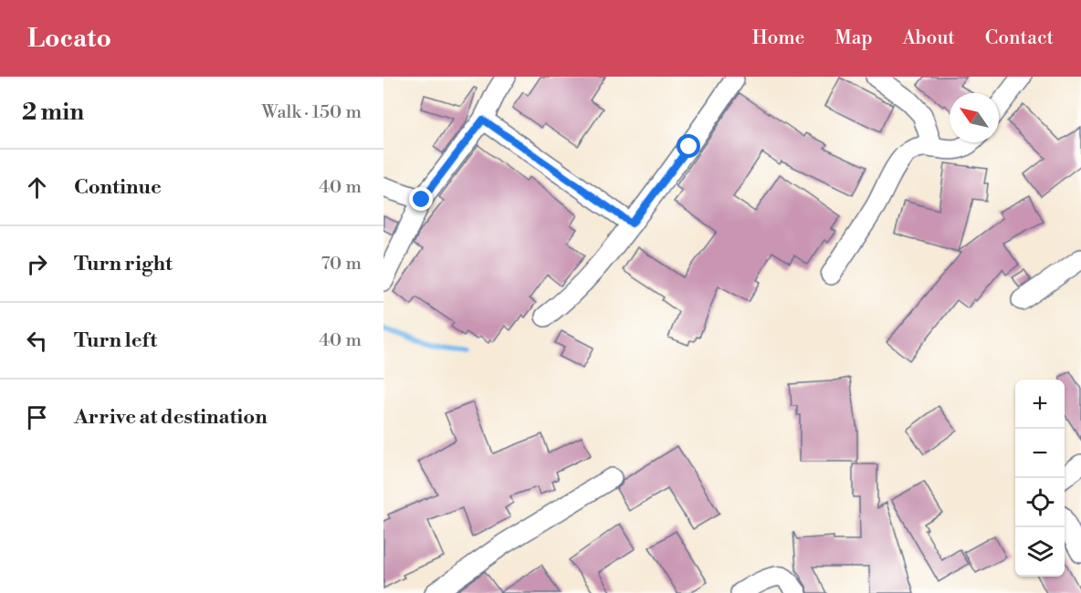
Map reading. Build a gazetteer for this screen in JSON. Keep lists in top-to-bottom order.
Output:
{
  "north": "top left",
  "page": {
    "header": "Locato",
    "nav": [
      "Home",
      "Map",
      "About",
      "Contact"
    ],
    "heading": ["2 min", "Walk · 150 m"],
    "list": [
      ["Continue", "40 m"],
      ["Turn right", "70 m"],
      ["Turn left", "40 m"],
      "Arrive at destination"
    ],
    "map_buttons": ["+", "−"]
  }
}
